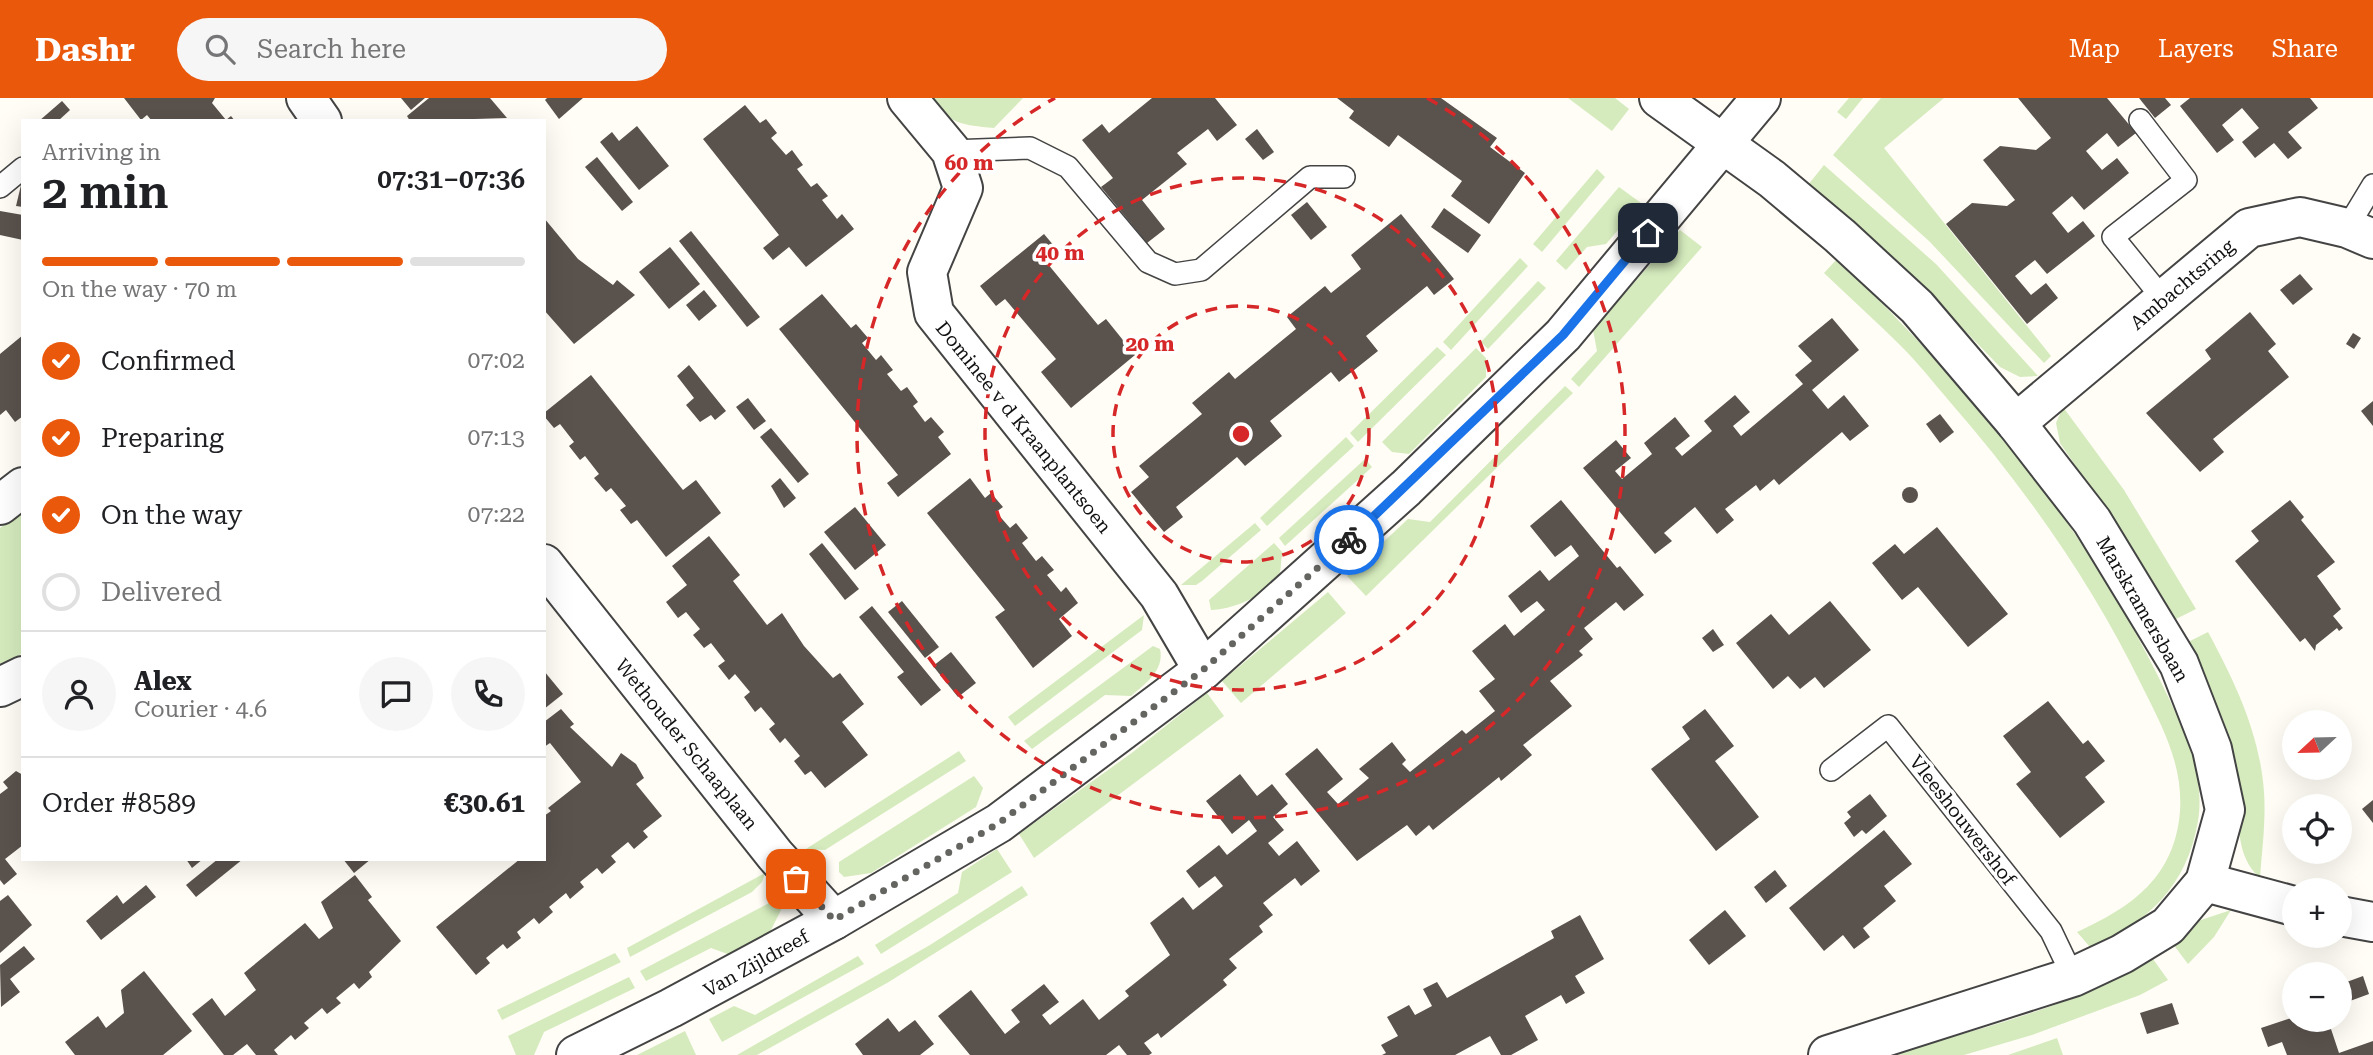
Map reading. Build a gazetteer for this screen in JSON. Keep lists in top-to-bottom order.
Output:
{
  "streets": {
    "street": [
      "Ambachtsring",
      "Dominee v d Kraanplantsoen",
      "Marskramersbaan",
      "Wethouder Schaaplaan",
      "Van Zijldreef"
    ],
    "lane": ["Vleeshouwershof"]
  },
  "crossings": [
    ["Ambachtsring", "Marskramersbaan"],
    ["Dominee v d Kraanplantsoen", "Van Zijldreef"],
    ["Marskramersbaan", "Vleeshouwershof"],
    ["Marskramersbaan", "Van Zijldreef"],
    ["Wethouder Schaaplaan", "Van Zijldreef"]
  ],
  "north": "left",
  "page": {
    "header": "Dashr",
    "search": "Search here",
    "nav": ["Map", "Layers", "Share"],
    "heading": ["2 min", "Arriving in", "07:31–07:36"],
    "panel": [
      "Alex",
      "Courier · 4.6",
      "Order #8589",
      "€30.61"
    ],
    "bar": "On the way · 70 m",
    "list": [
      ["Confirmed", "07:02"],
      ["Preparing", "07:13"],
      ["On the way", "07:22"],
      "Delivered"
    ],
    "map_buttons": ["+", "−"]
  },
  "rings": ["60 m", "40 m", "20 m"]
}
